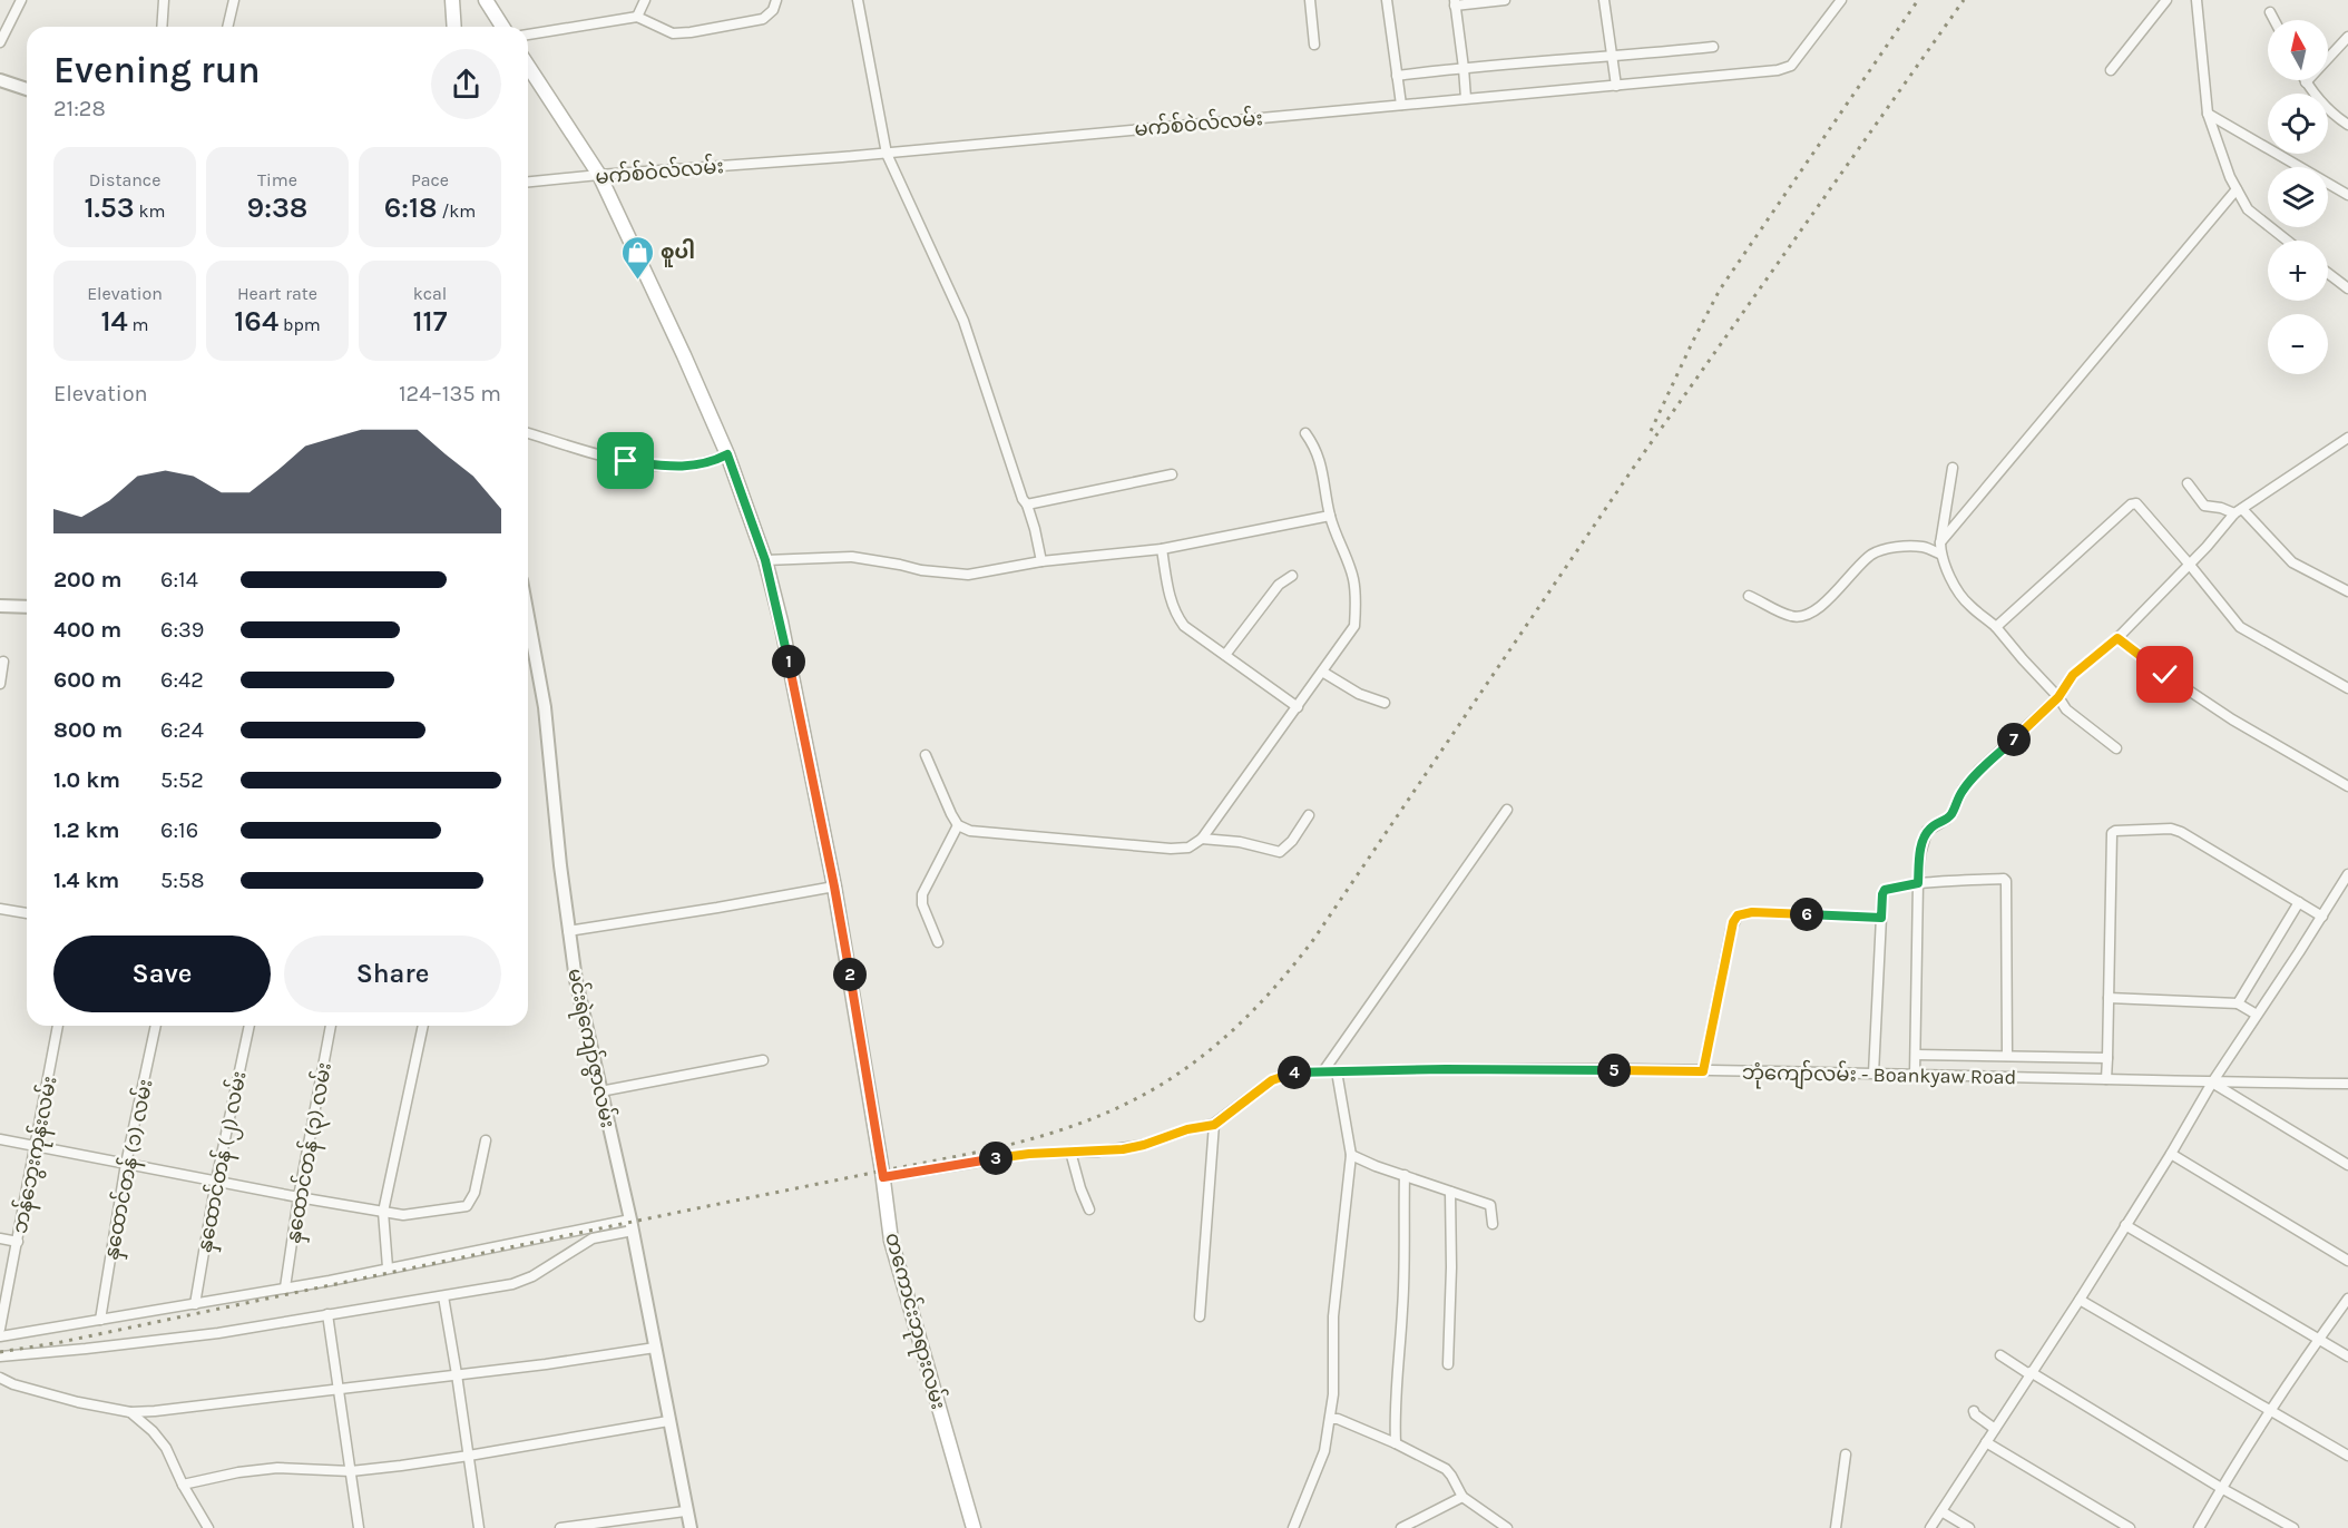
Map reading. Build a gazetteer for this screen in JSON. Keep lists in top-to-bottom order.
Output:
{
  "streets": {
    "main road": ["တကောင်းဘုရားလမ်း"],
    "street": [
      "မက်စ်ဝဲလ်လမ်း",
      "မင်းရဲကျော်ဇွာလမ်း",
      "ဘုံကျော်လမ်း - Boankyaw Road",
      "နှထောင်တန် (၃) လမ်း",
      "ဘန်ဘွေးကုန်းလမ်း",
      "နှထောင်တန် (၂) လမ်း",
      "နှထောင်တန် (၁) လမ်း"
    ]
  },
  "crossings": [
    ["မက်စ်ဝဲလ်လမ်း", "တကောင်းဘုရားလမ်း"]
  ],
  "places": {
    "shop": ["စူပါ"]
  },
  "north": "top",
  "page": {
    "map_buttons": ["+", "−"],
    "heading": ["Evening run", "21:28"],
    "stats": [
      ["Distance", "1.53 km"],
      ["Time", "9:38"],
      ["Pace", "6:18 /km"],
      ["Elevation", "14 m"],
      ["Heart rate", "164 bpm"],
      ["kcal", "117"]
    ],
    "chart": ["Elevation", "124–135 m"],
    "list": [
      {
        "name": "200 m",
        "note": "6:14"
      },
      {
        "name": "400 m",
        "note": "6:39"
      },
      {
        "name": "600 m",
        "note": "6:42"
      },
      {
        "name": "800 m",
        "note": "6:24"
      },
      {
        "name": "1.0 km",
        "note": "5:52"
      },
      {
        "name": "1.2 km",
        "note": "6:16"
      },
      {
        "name": "1.4 km",
        "note": "5:58"
      }
    ],
    "pins": [
      "1",
      "7",
      "6",
      "2",
      "5",
      "4",
      "3"
    ],
    "buttons": ["Save", "Share"]
  }
}
